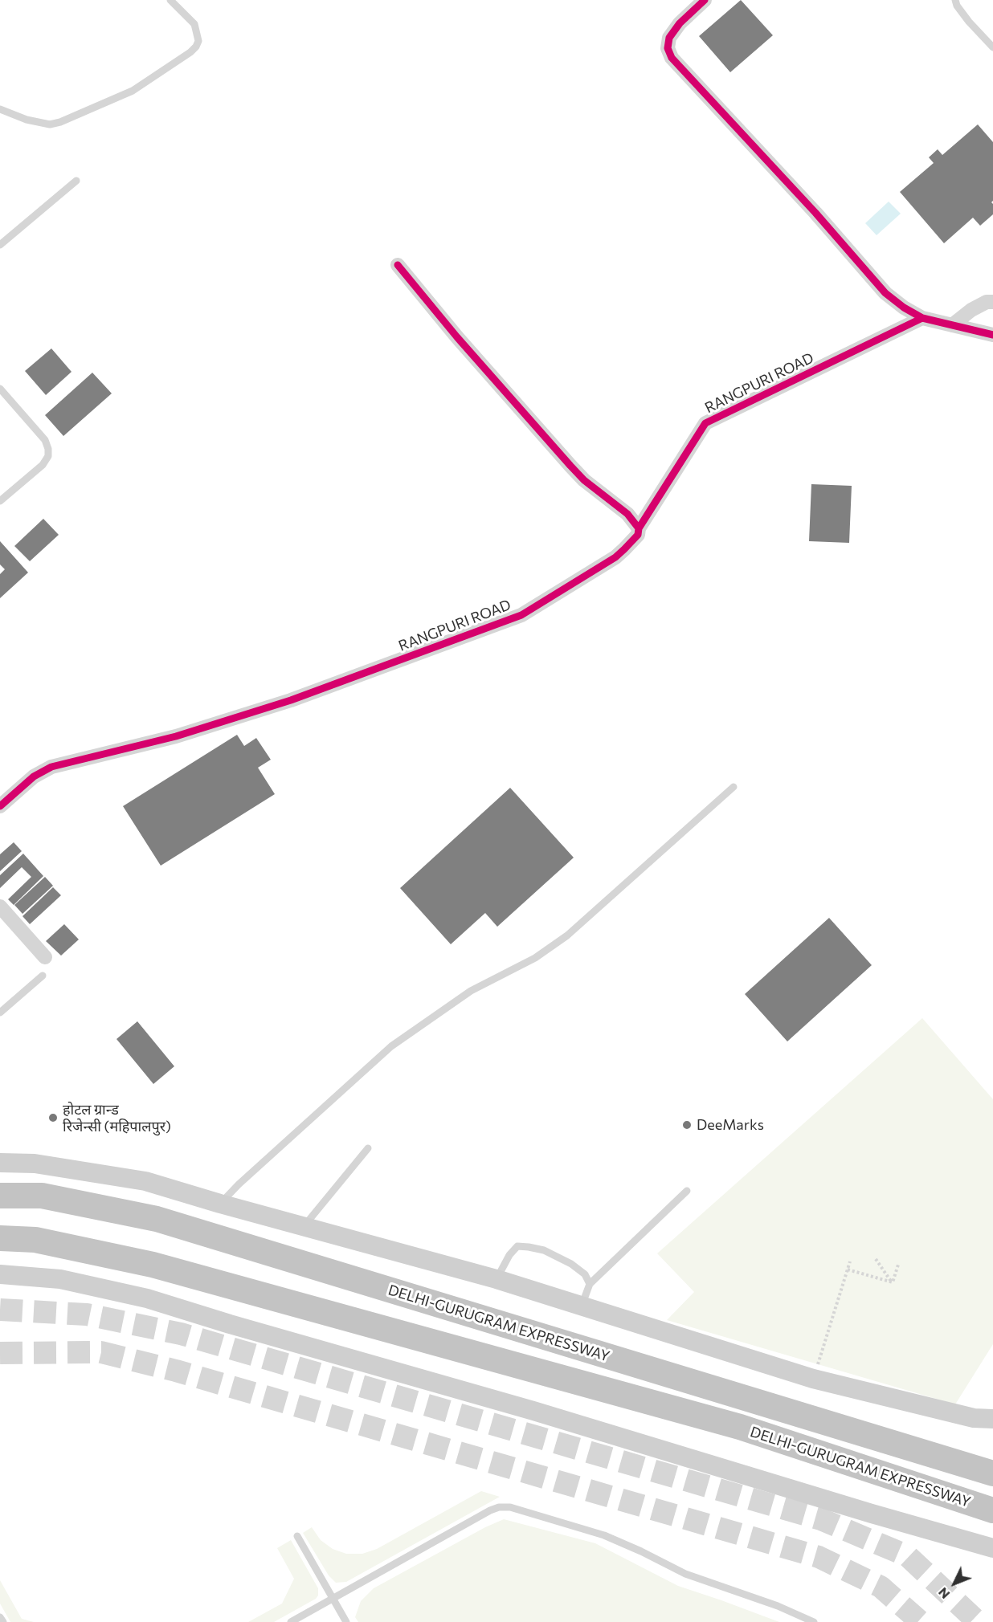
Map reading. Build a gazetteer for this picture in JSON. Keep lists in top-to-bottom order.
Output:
{
  "streets": {
    "highway": ["DELHI-GURUGRAM EXPRESSWAY"],
    "street": ["RANGPURI ROAD"]
  },
  "places": ["होटल ग्रान्ड रिजेन्सी (महिपालपुर)", "DeeMarks"],
  "north": "bottom left"
}
